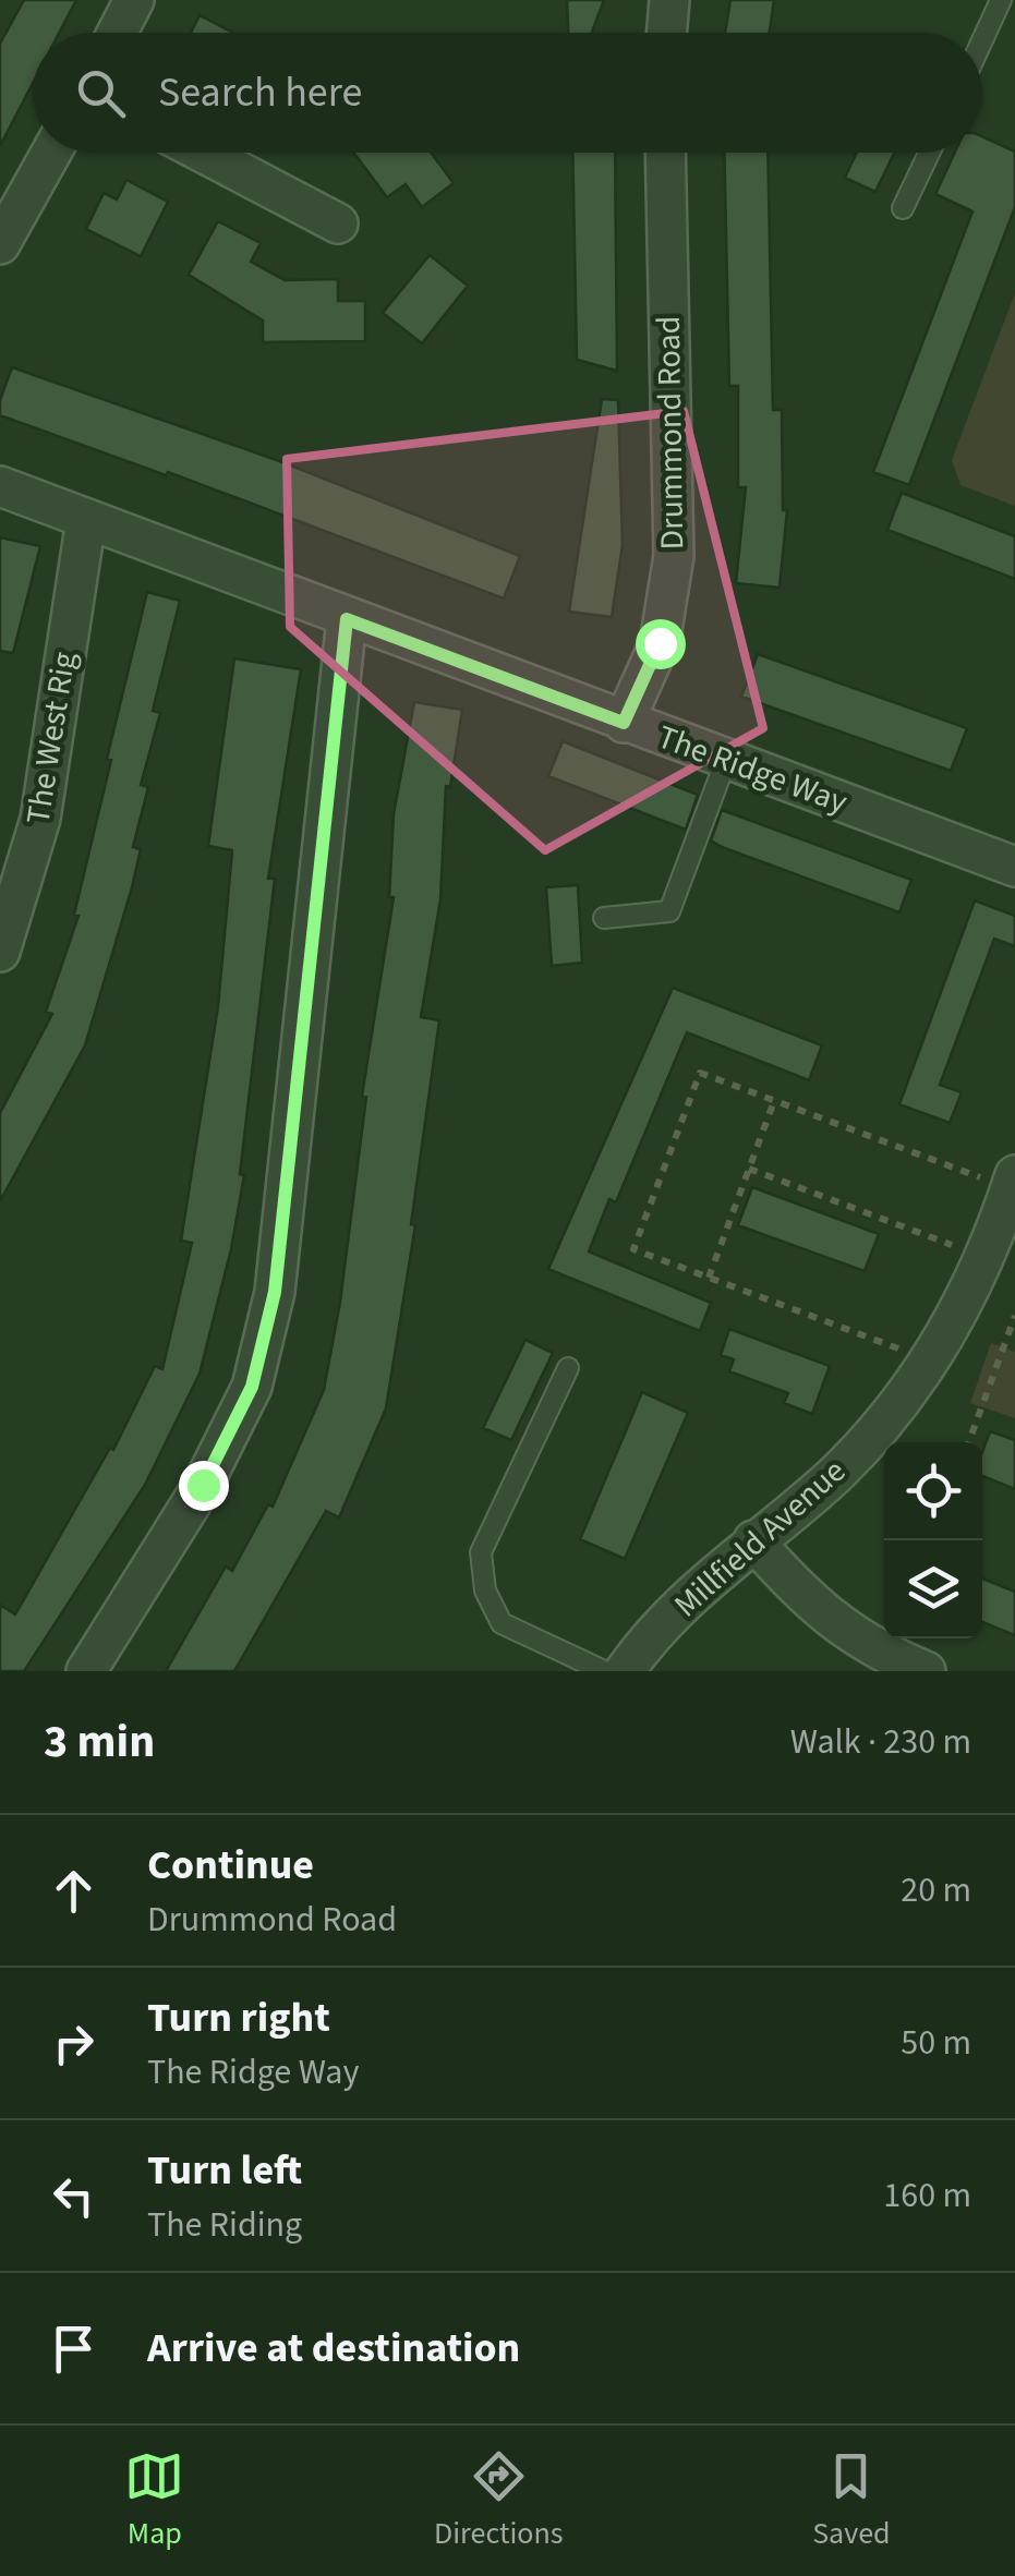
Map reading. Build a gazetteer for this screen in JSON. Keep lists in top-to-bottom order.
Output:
{
  "streets": {
    "street": [
      "Drummond Road",
      "The West Rig",
      "The Ridge Way",
      "Millfield Avenue"
    ]
  },
  "crossings": [
    ["Drummond Road", "The Ridge Way"],
    ["The West Rig", "The Ridge Way"]
  ],
  "page": {
    "search": "Search here",
    "heading": ["3 min", "Walk · 230 m"],
    "list": [
      ["Continue", "Drummond Road", "20 m"],
      ["Turn right", "The Ridge Way", "50 m"],
      ["Turn left", "The Riding", "160 m"],
      "Arrive at destination"
    ],
    "nav": ["Map", "Directions", "Saved"]
  }
}
